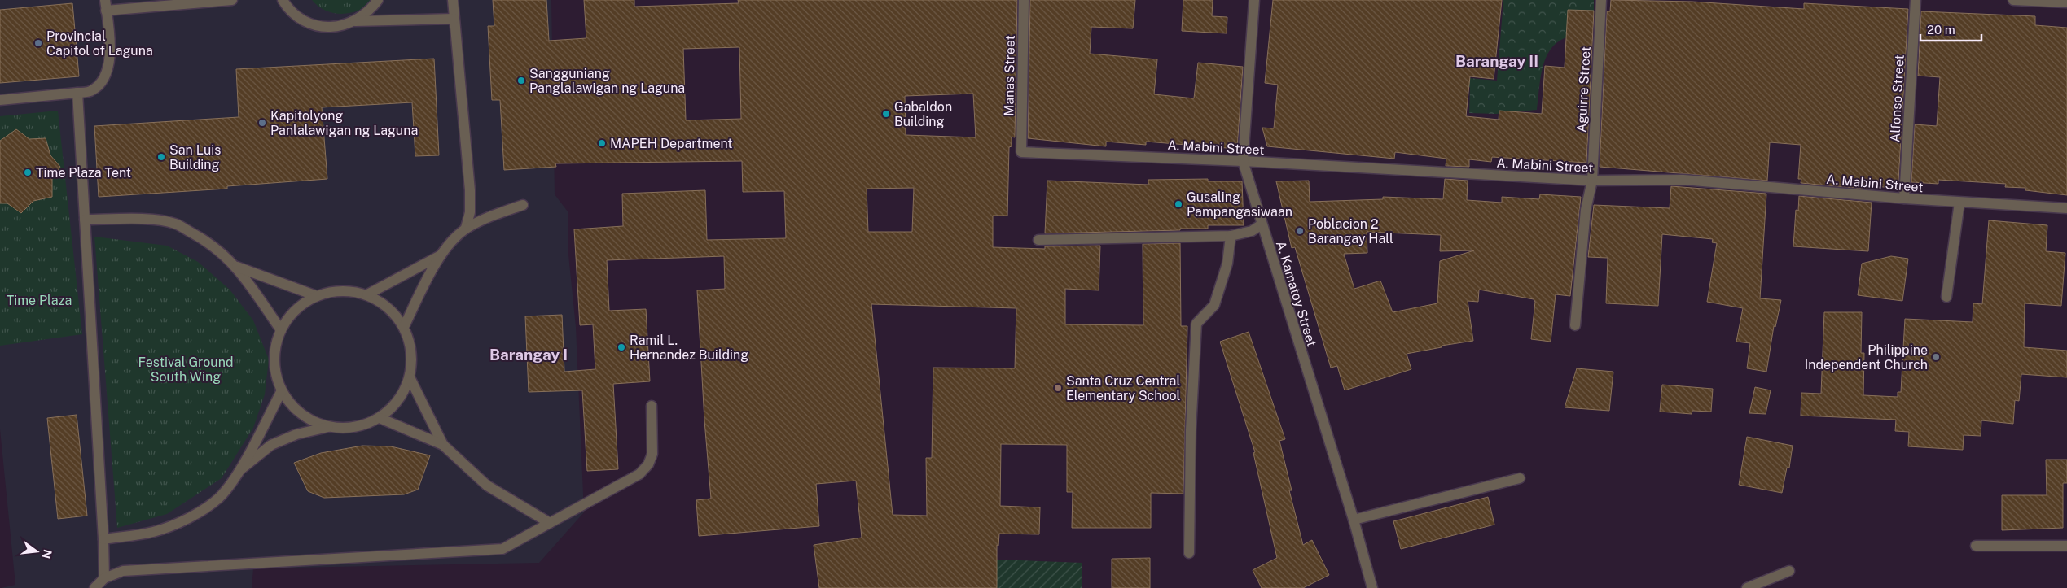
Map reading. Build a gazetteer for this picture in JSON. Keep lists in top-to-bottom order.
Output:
{
  "streets": {
    "street": [
      "Manas Street",
      "Aguirre Street",
      "Alfonso Street",
      "A. Mabini Street",
      "A. Kamatoy Street"
    ]
  },
  "crossings": [
    ["Manas Street", "A. Mabini Street"],
    ["Aguirre Street", "A. Mabini Street"],
    ["Alfonso Street", "A. Mabini Street"],
    ["A. Mabini Street", "A. Kamatoy Street"]
  ],
  "districts": ["Barangay II", "Barangay I"],
  "parks": ["Time Plaza", "Festival Ground South Wing"],
  "places": [
    "Provincial Capitol of Laguna",
    "Sangguniang Panglalawigan ng Laguna",
    "Gabaldon Building",
    "Kapitolyong Panlalawigan ng Laguna",
    "MAPEH Department",
    "San Luis Building",
    "Time Plaza Tent",
    "Gusaling Pampangasiwaan",
    "Poblacion 2 Barangay Hall",
    "Ramil L. Hernandez Building",
    "Philippine Independent Church",
    "Santa Cruz Central Elementary School"
  ],
  "scale_bar": "20 m",
  "north": "right"
}
